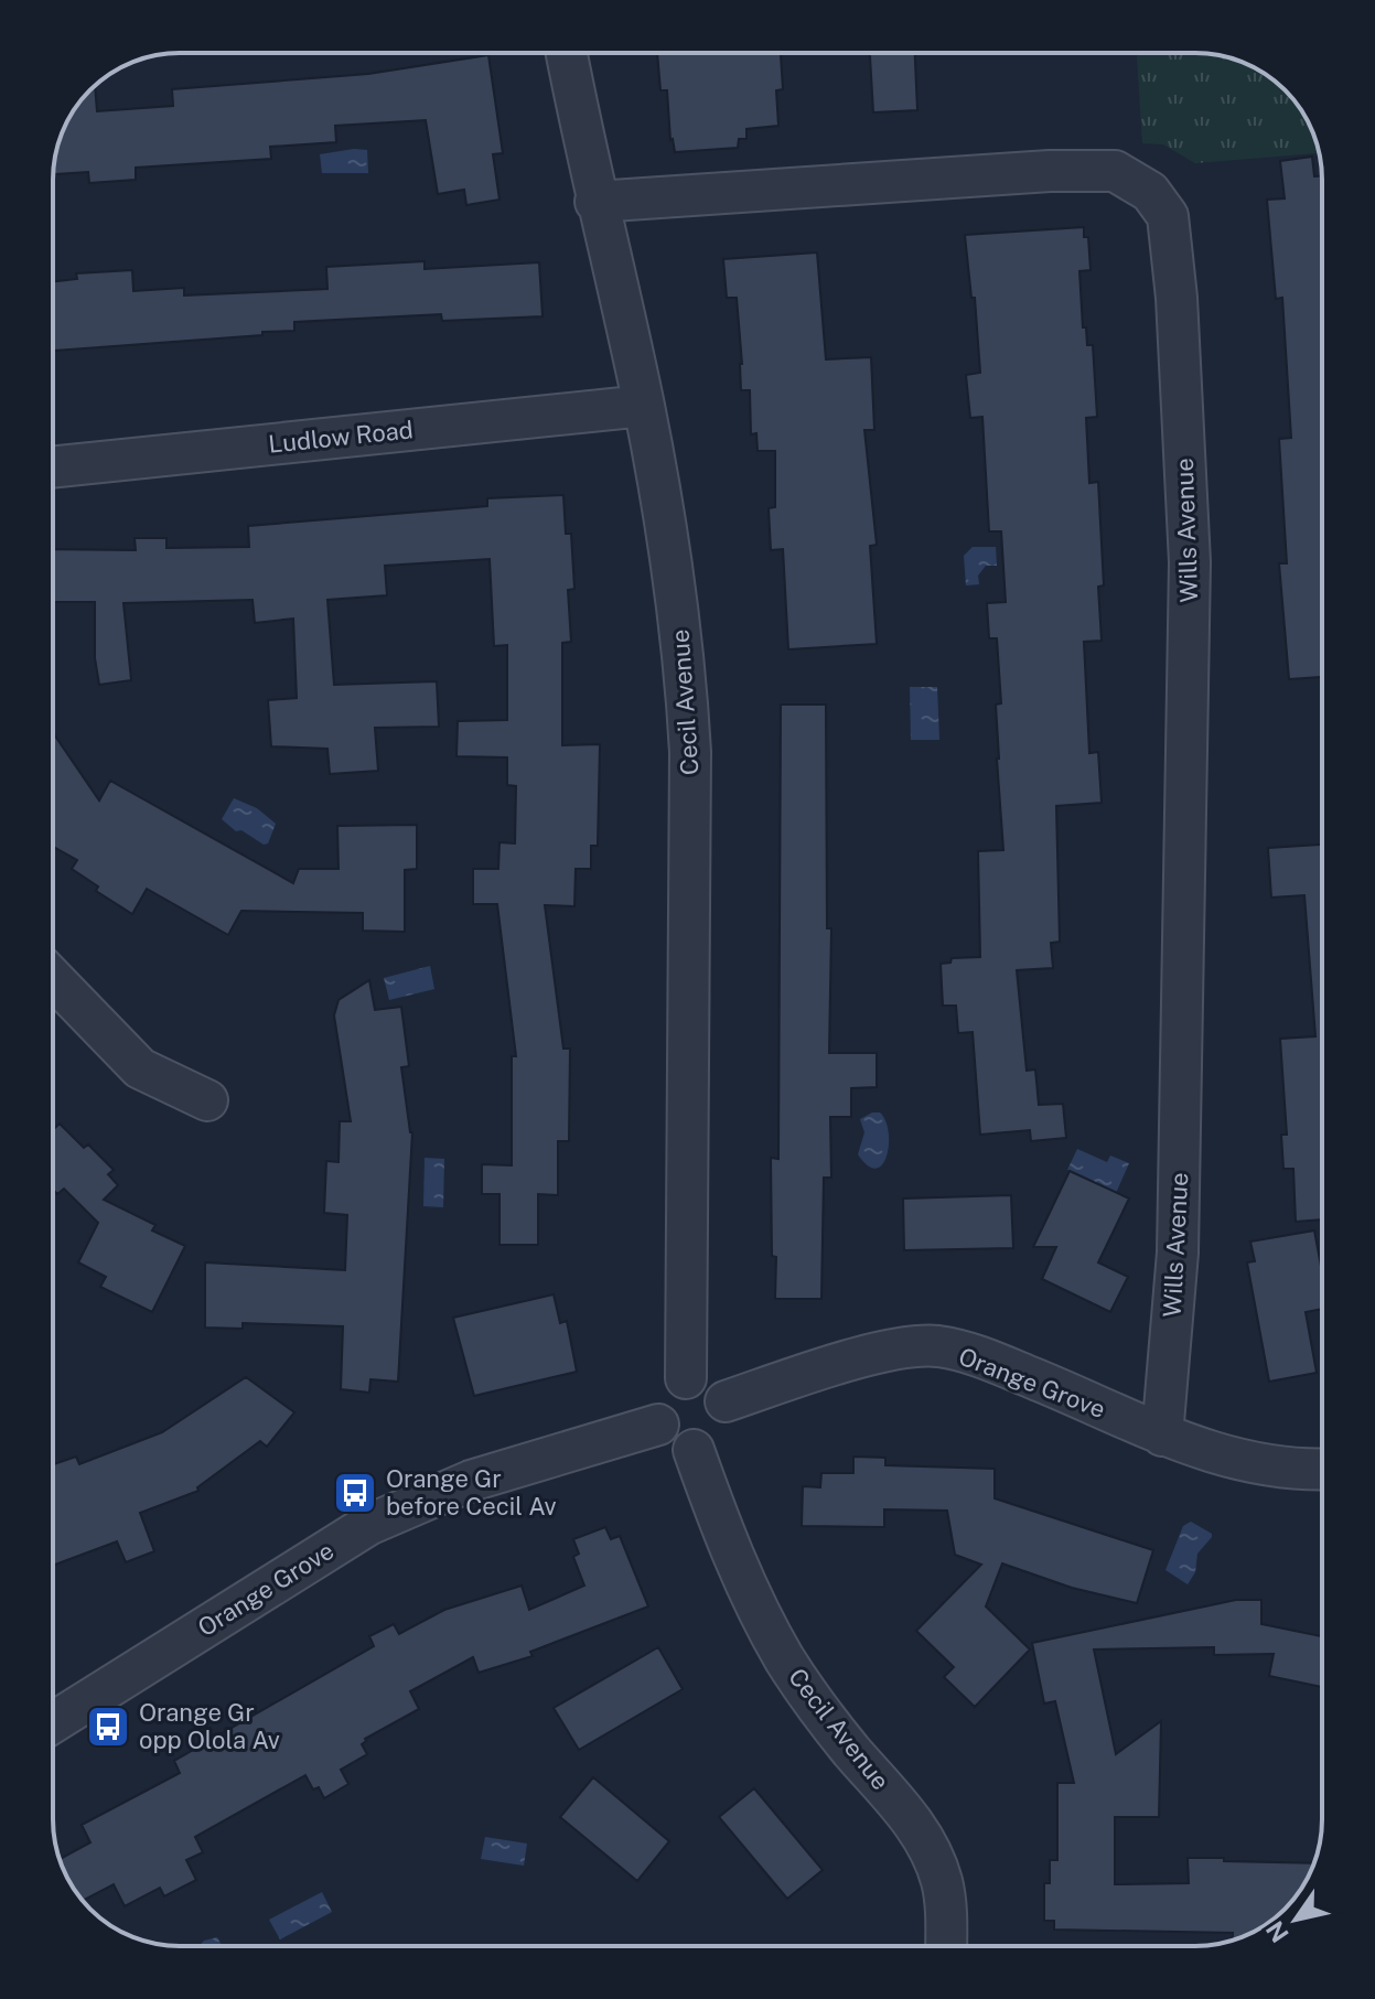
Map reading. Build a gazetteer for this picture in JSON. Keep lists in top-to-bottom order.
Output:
{
  "streets": {
    "street": [
      "Ludlow Road",
      "Wills Avenue",
      "Cecil Avenue",
      "Orange Grove"
    ]
  },
  "crossings": [
    ["Ludlow Road", "Cecil Avenue"],
    ["Wills Avenue", "Cecil Avenue"],
    ["Wills Avenue", "Orange Grove"],
    ["Cecil Avenue", "Orange Grove"]
  ],
  "places": {
    "bus stop": ["Orange Gr before Cecil Av", "Orange Gr opp Olola Av"]
  },
  "north": "bottom left"
}
